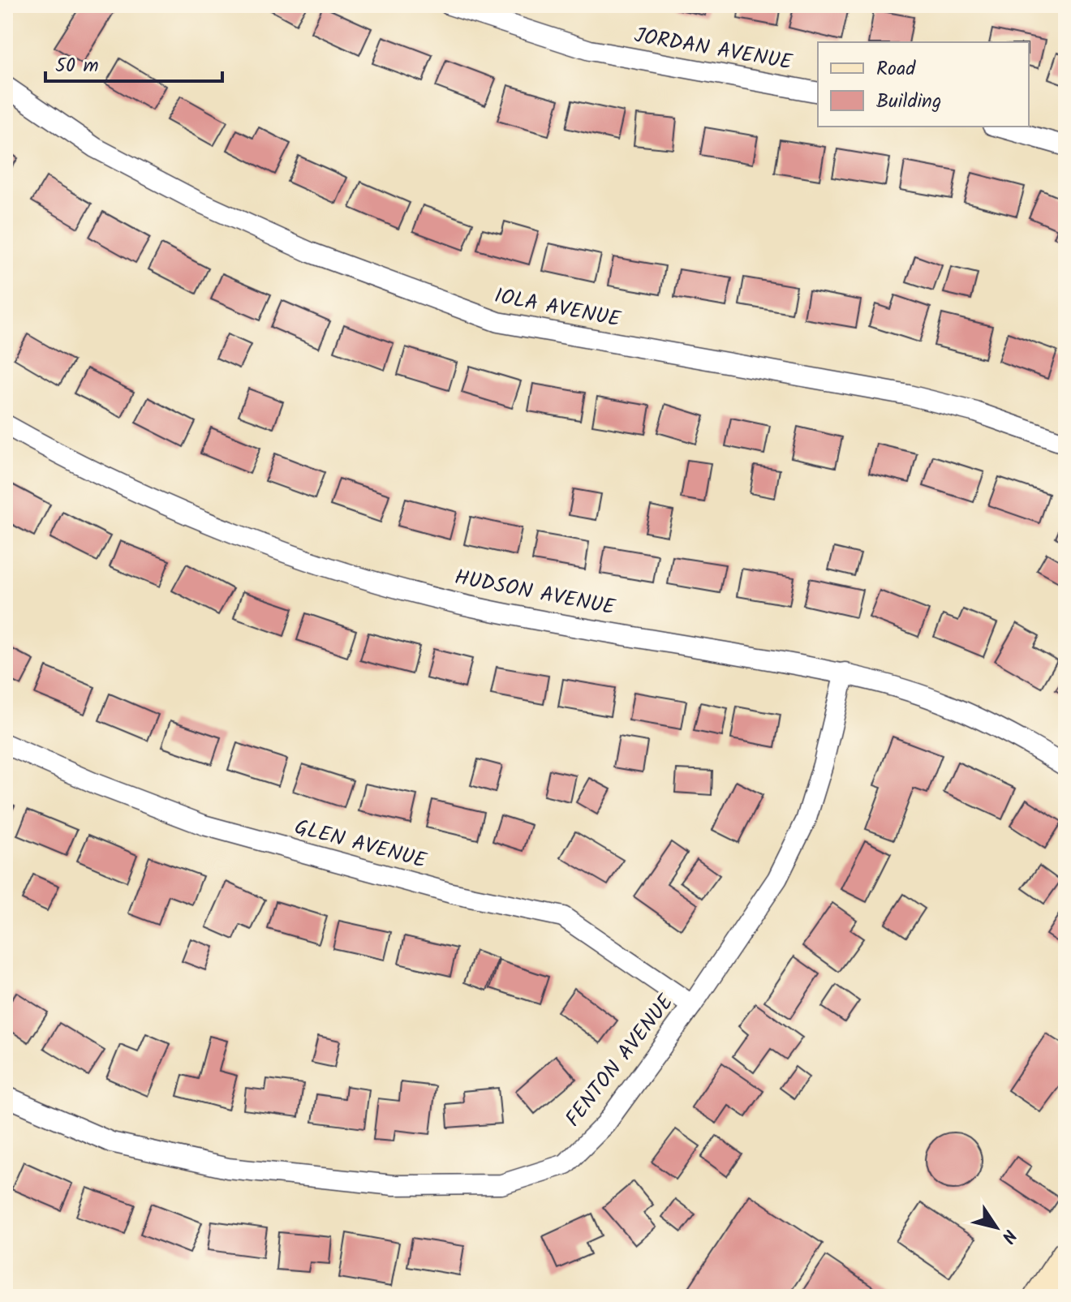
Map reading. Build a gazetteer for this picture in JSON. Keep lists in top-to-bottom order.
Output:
{
  "streets": {
    "street": [
      "JORDAN AVENUE",
      "IOLA AVENUE",
      "HUDSON AVENUE",
      "GLEN AVENUE",
      "FENTON AVENUE"
    ]
  },
  "crossings": [
    ["HUDSON AVENUE", "FENTON AVENUE"],
    ["GLEN AVENUE", "FENTON AVENUE"]
  ],
  "legend": ["Road", "Building"],
  "scale_bar": "50 m",
  "north": "bottom right"
}
